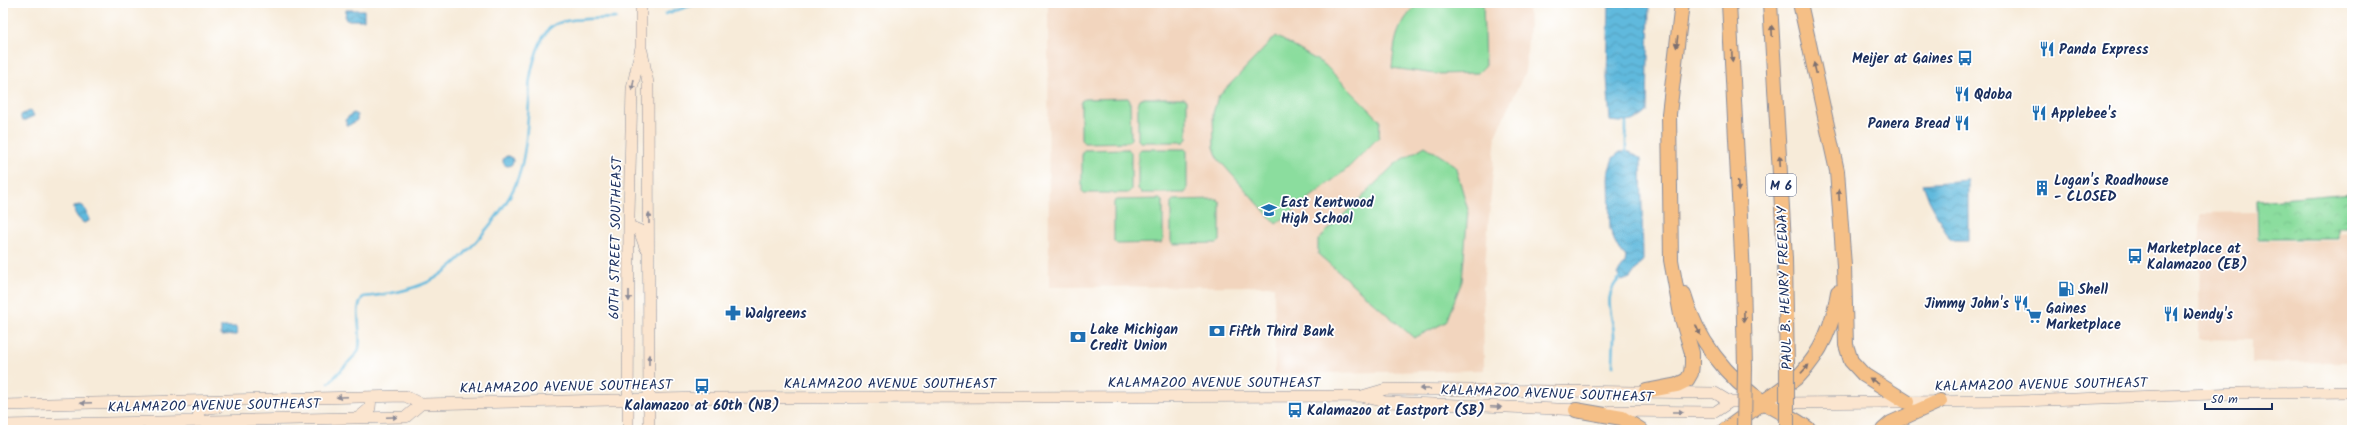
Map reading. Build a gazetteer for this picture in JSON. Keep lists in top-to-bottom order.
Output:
{
  "streets": {
    "highway": ["M 6", "PAUL B. HENRY FREEWAY"],
    "main road": ["60TH STREET SOUTHEAST", "KALAMAZOO AVENUE SOUTHEAST"]
  },
  "crossings": [
    ["60TH STREET SOUTHEAST", "KALAMAZOO AVENUE SOUTHEAST"]
  ],
  "places": {
    "restaurant": [
      "Panda Express",
      "Qdoba",
      "Applebee's",
      "Panera Bread",
      "Jimmy John's",
      "Wendy's"
    ],
    "bus stop": [
      "Meijer at Gaines",
      "Marketplace at Kalamazoo (EB)",
      "Kalamazoo at 60th (NB)",
      "Kalamazoo at Eastport (SB)"
    ],
    "building": ["Logan's Roadhouse - CLOSED"],
    "school or university": ["East Kentwood High School"],
    "fuel station": ["Shell"],
    "pharmacy": ["Walgreens"],
    "supermarket": ["Gaines Marketplace"],
    "bank": ["Fifth Third Bank", "Lake Michigan Credit Union"]
  },
  "scale_bar": "50 m"
}
